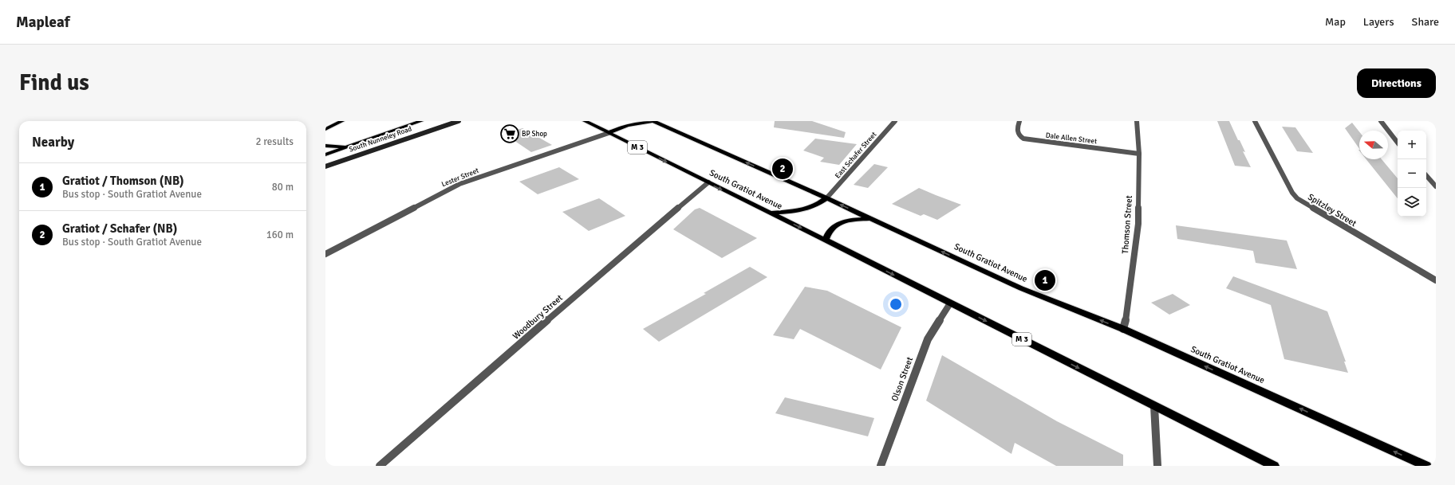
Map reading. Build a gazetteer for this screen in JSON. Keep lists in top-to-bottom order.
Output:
{
  "streets": {
    "main road": ["M 3", "South Gratiot Avenue"],
    "street": [
      "Dale Allen Street",
      "South Nunneley Road",
      "East Schafer Street",
      "Lester Street",
      "Spitzley Street",
      "Thomson Street",
      "Woodbury Street",
      "Olson Street"
    ]
  },
  "crossings": [
    ["Dale Allen Street", "Thomson Street"],
    ["East Schafer Street", "South Gratiot Avenue"],
    ["Lester Street", "South Gratiot Avenue"],
    ["South Gratiot Avenue", "Thomson Street"],
    ["South Gratiot Avenue", "Woodbury Street"],
    ["South Gratiot Avenue", "Olson Street"]
  ],
  "places": {
    "supermarket": ["BP Shop"]
  },
  "north": "left",
  "page": {
    "header": "Mapleaf",
    "nav": ["Map", "Layers", "Share"],
    "buttons": "Directions",
    "title": "Find us",
    "heading": ["Nearby", "2 results"],
    "map_buttons": ["+", "−"],
    "pins": ["2", "1"],
    "list": [
      {
        "mark": "1",
        "name": "Gratiot / Thomson (NB)",
        "note": "Bus stop · South Gratiot Avenue",
        "value": "80 m"
      },
      {
        "mark": "2",
        "name": "Gratiot / Schafer (NB)",
        "note": "Bus stop · South Gratiot Avenue",
        "value": "160 m"
      }
    ]
  }
}
